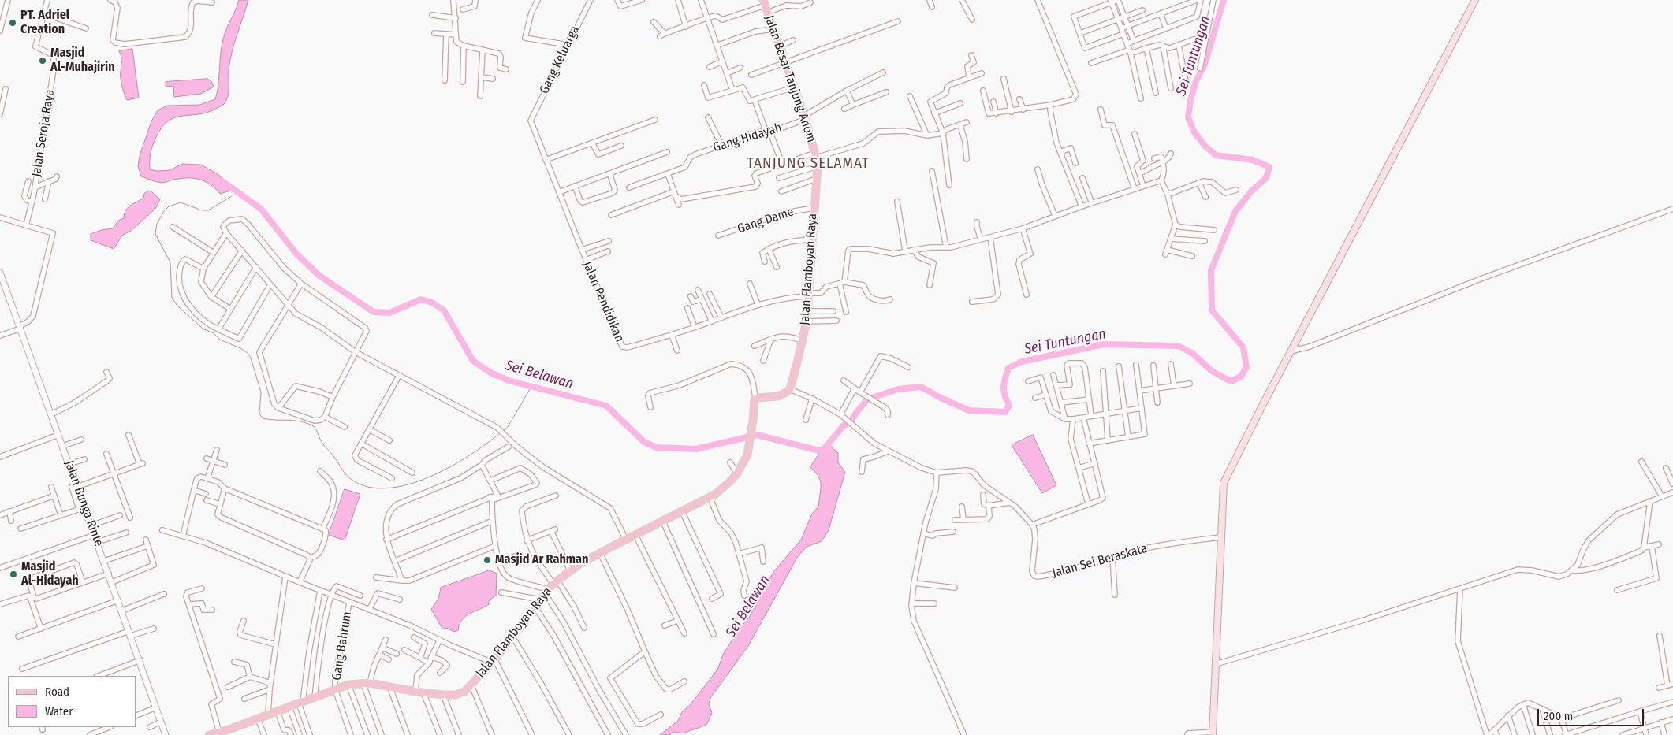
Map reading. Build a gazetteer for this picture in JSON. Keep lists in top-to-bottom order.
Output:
{
  "streets": {
    "main road": ["Jalan Besar Tanjung Anom", "Jalan Flamboyan Raya"],
    "street": [
      "Gang Keluarga",
      "Jalan Seroja Raya",
      "Gang Hidayah",
      "Gang Dame",
      "Jalan Pendidikan",
      "Jalan Bunga Rinte",
      "Jalan Sei Beraskata",
      "Gang Bahrum"
    ]
  },
  "crossings": [
    ["Gang Keluarga", "Jalan Pendidikan"],
    ["Jalan Besar Tanjung Anom", "Gang Hidayah"],
    ["Jalan Besar Tanjung Anom", "Jalan Flamboyan Raya"],
    ["Gang Dame", "Jalan Flamboyan Raya"],
    ["Jalan Flamboyan Raya", "Jalan Pendidikan"],
    ["Jalan Flamboyan Raya", "Gang Bahrum"]
  ],
  "districts": ["TANJUNG SELAMAT"],
  "water": ["Sei Tuntungan", "Sei Belawan"],
  "places": [
    "PT. Adriel Creation",
    "Masjid Al-Muhajirin",
    "Masjid Ar Rahman",
    "Masjid Al-Hidayah"
  ],
  "legend": ["Road", "Water"],
  "scale_bar": "200 m"
}
